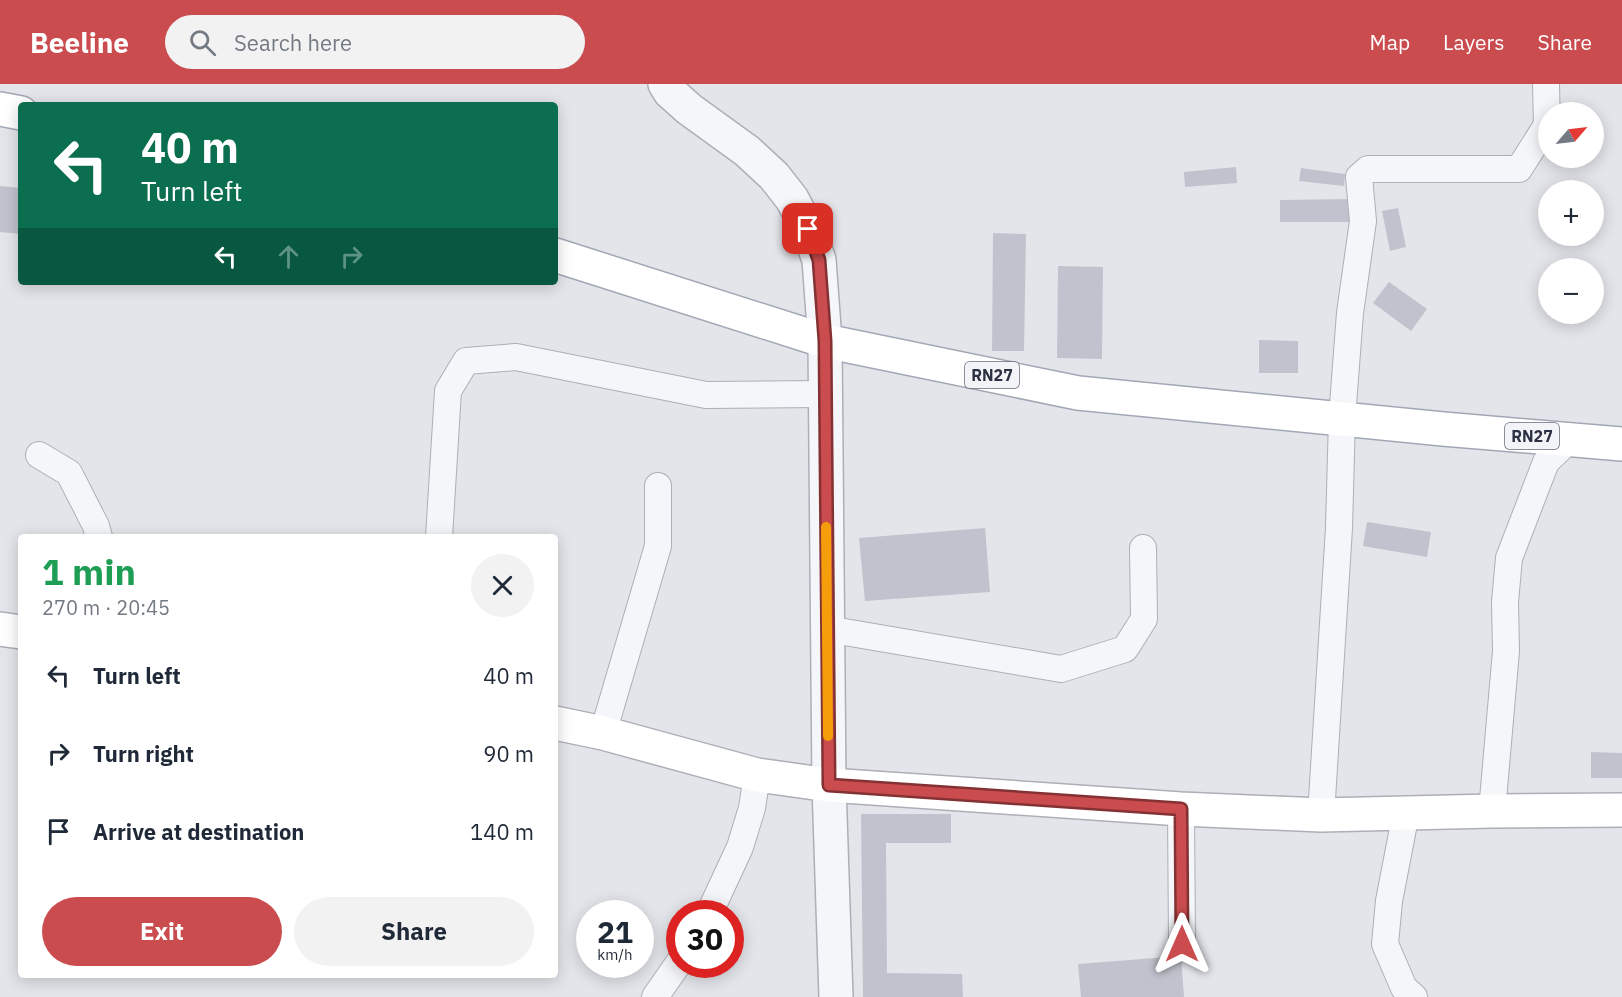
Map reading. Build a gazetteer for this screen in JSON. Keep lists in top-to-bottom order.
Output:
{
  "streets": {
    "main road": ["RN27"]
  },
  "north": "top right",
  "page": {
    "header": "Beeline",
    "search": "Search here",
    "nav": ["Map", "Layers", "Share"],
    "map_buttons": ["+", "−"],
    "turn": ["40 m", "Turn left"],
    "heading": ["1 min", "270 m · 20:45"],
    "list": [
      {
        "name": "Turn left",
        "value": "40 m"
      },
      {
        "name": "Turn right",
        "value": "90 m"
      },
      {
        "name": "Arrive at destination",
        "value": "140 m"
      }
    ],
    "buttons": ["Exit", "Share"],
    "speed": "21 km/h",
    "limit": "30"
  }
}
